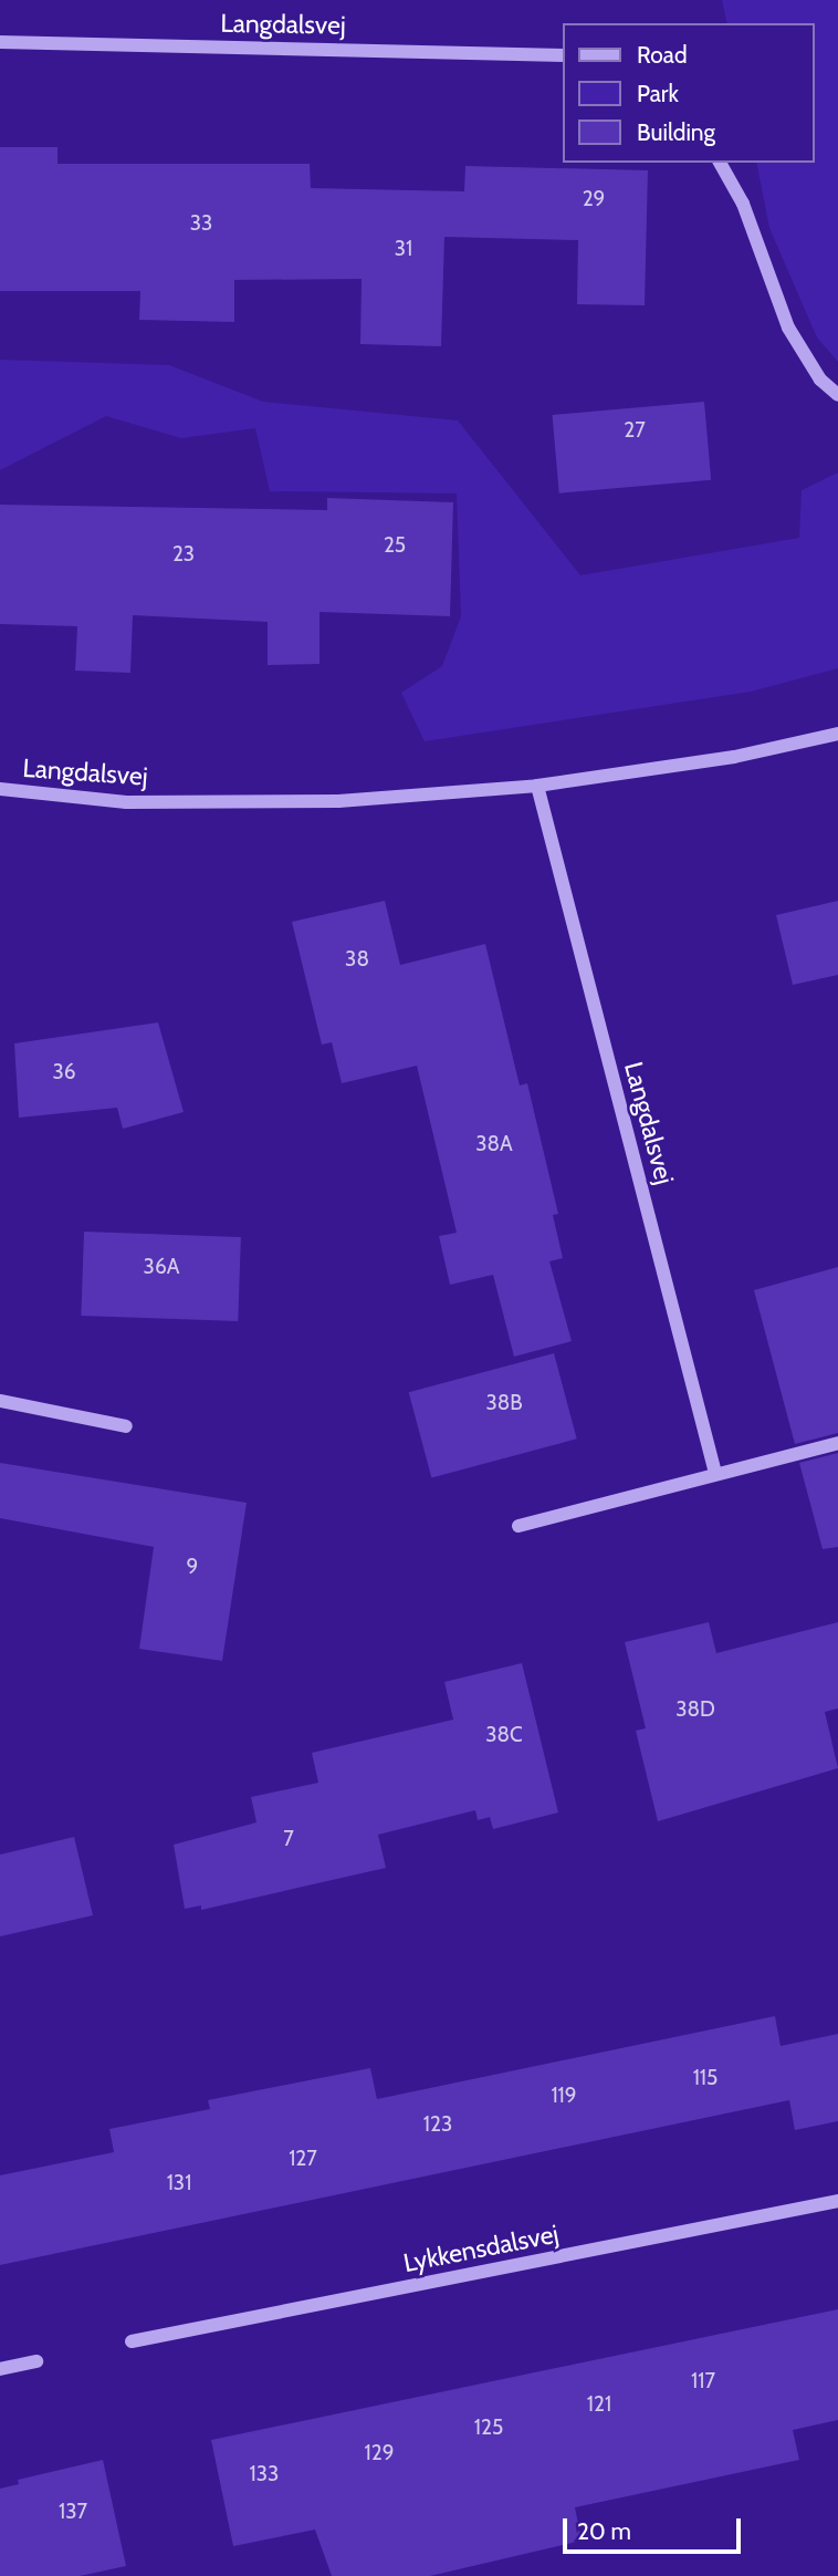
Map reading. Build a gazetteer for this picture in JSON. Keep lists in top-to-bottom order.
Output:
{
  "streets": {
    "street": ["Langdalsvej", "Lykkensdalsvej"]
  },
  "house_numbers": [
    "29",
    "33",
    "31",
    "27",
    "25",
    "23",
    "38",
    "36",
    "38A",
    "36A",
    "38B",
    "9",
    "38D",
    "38C",
    "7",
    "115",
    "119",
    "123",
    "127",
    "131",
    "117",
    "121",
    "125",
    "129",
    "133",
    "137"
  ],
  "legend": ["Road", "Park", "Building"],
  "scale_bar": "20 m"
}
